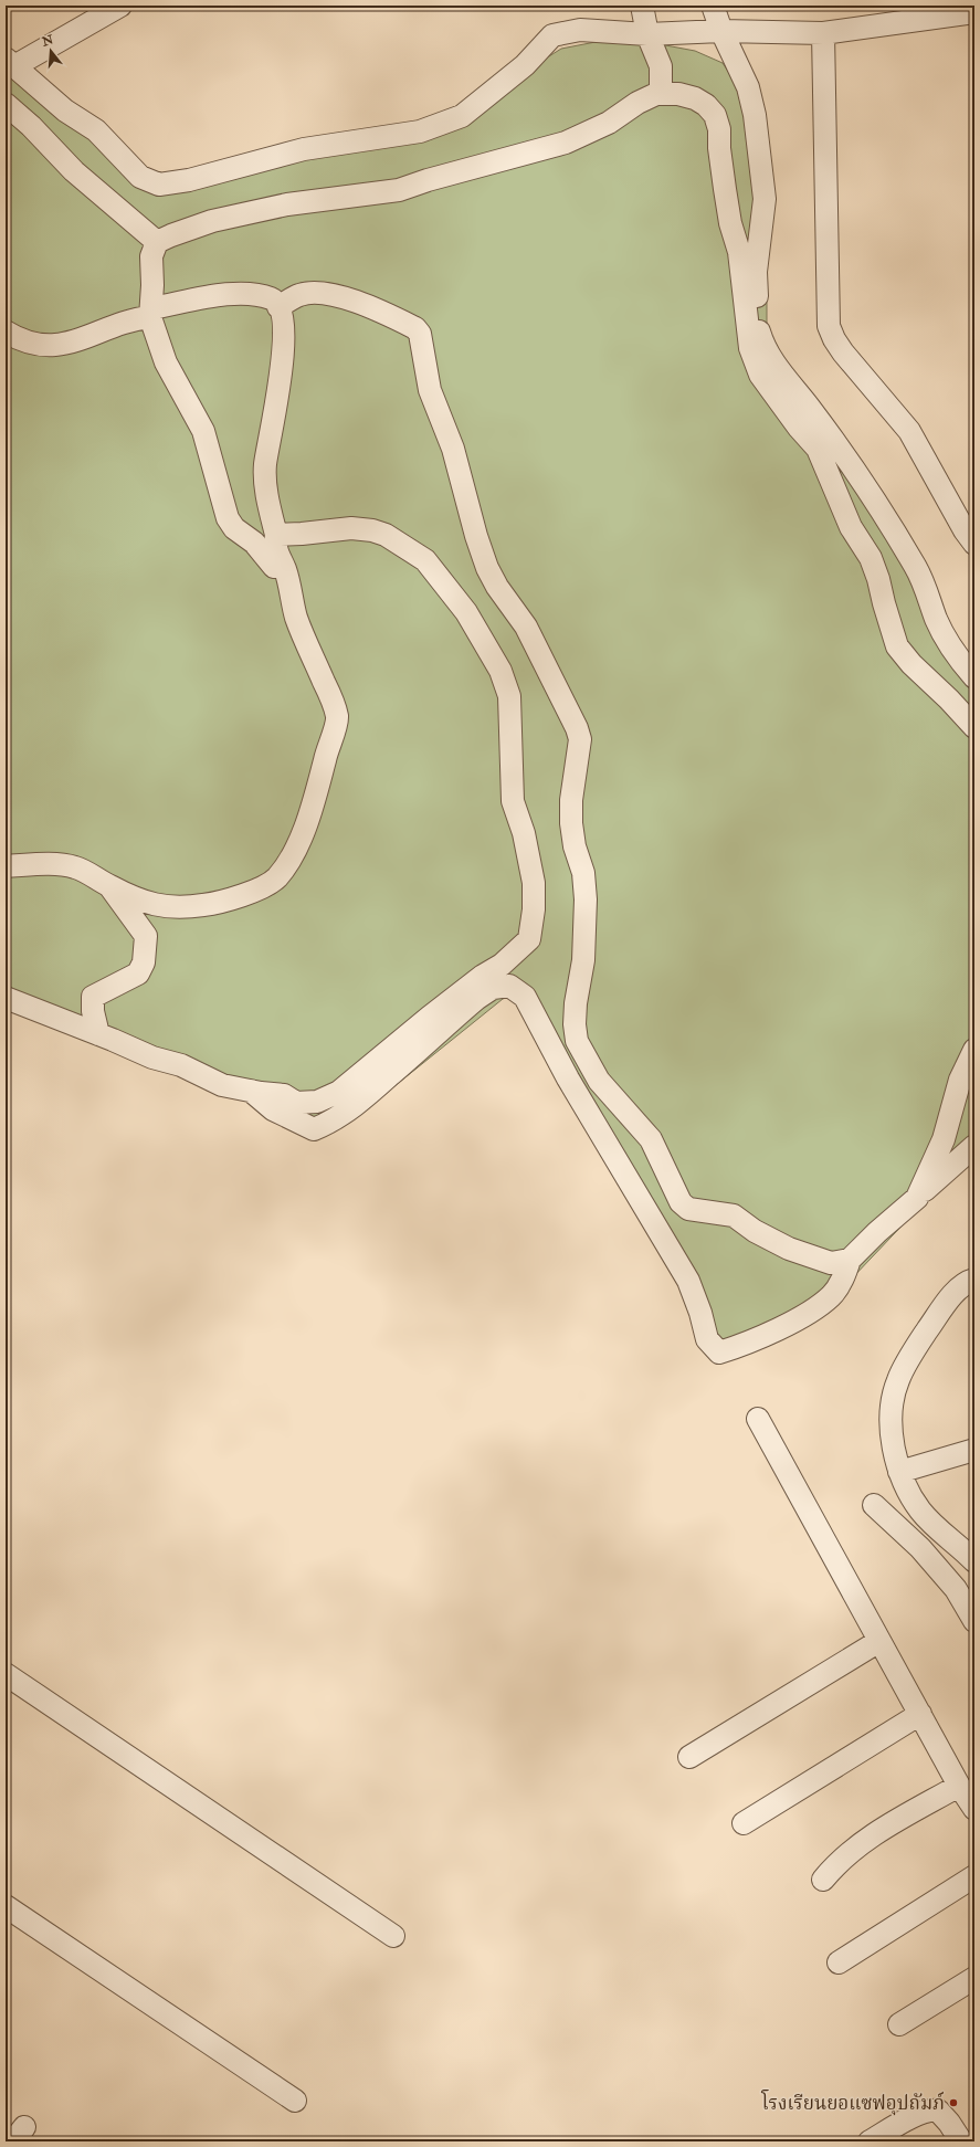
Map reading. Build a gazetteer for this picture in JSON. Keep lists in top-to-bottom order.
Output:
{
  "places": ["โรงเรียนยอแซฟอุปถัมภ์"],
  "north": "top"
}
